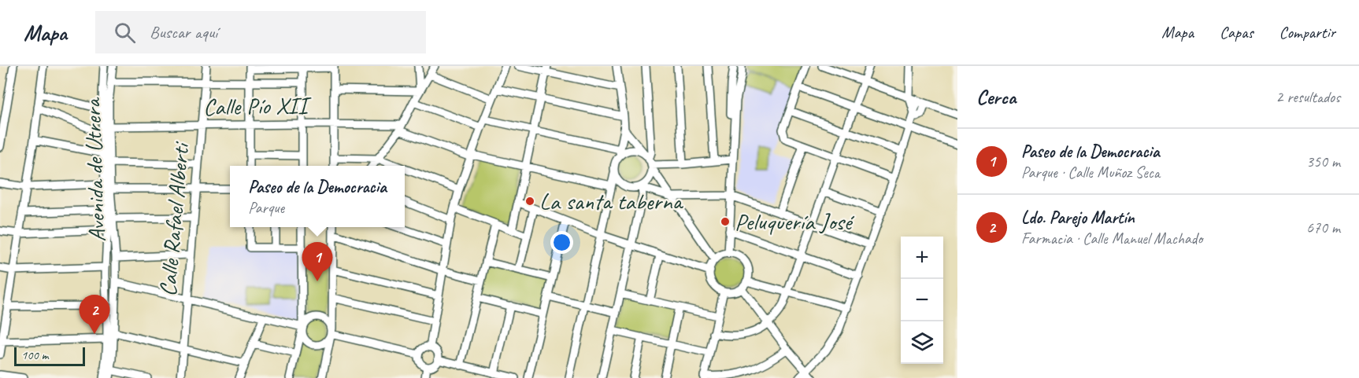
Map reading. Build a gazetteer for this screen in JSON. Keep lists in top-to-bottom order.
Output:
{
  "streets": {
    "street": ["Calle Pío XII", "Avenida de Utrera", "Calle Rafael Alberti"]
  },
  "crossings": [
    ["Calle Pío XII", "Avenida de Utrera"],
    ["Calle Pío XII", "Calle Rafael Alberti"]
  ],
  "places": ["La santa taberna", "Peluquería José"],
  "scale_bar": "100 m",
  "page": {
    "header": "Mapa",
    "search": "Buscar aquí",
    "nav": ["Mapa", "Capas", "Compartir"],
    "heading": ["Cerca", "2 resultados"],
    "list": [
      {
        "mark": "1",
        "name": "Paseo de la Democracia",
        "note": "Parque · Calle Muñoz Seca",
        "value": "350 m"
      },
      {
        "mark": "2",
        "name": "Ldo. Parejo Martín",
        "note": "Farmacia · Calle Manuel Machado",
        "value": "670 m"
      }
    ],
    "popup": ["Paseo de la Democracia", "Parque"],
    "map_buttons": ["+", "−"],
    "pins": ["1", "2"],
    "scale": "100 m"
  }
}
